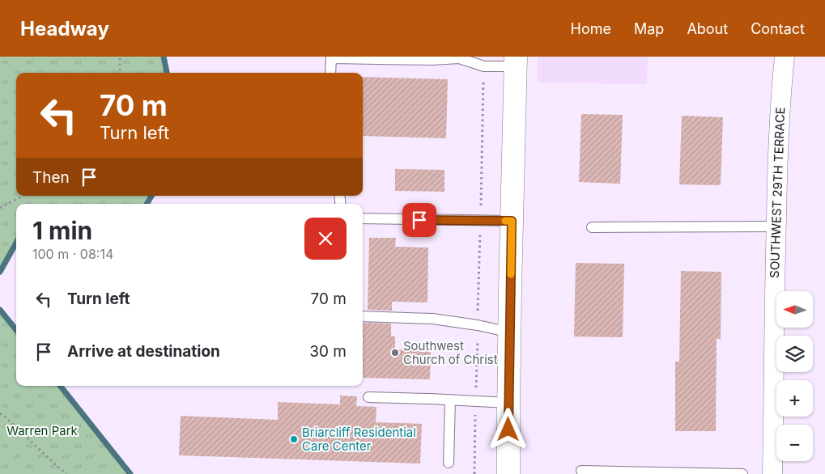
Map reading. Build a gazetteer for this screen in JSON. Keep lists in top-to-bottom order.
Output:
{
  "streets": {
    "street": ["SOUTHWEST 29TH TERRACE"]
  },
  "parks": ["Warren Park"],
  "places": ["Southwest Church of Christ", "Briarcliff Residential Care Center"],
  "north": "left",
  "page": {
    "header": "Headway",
    "nav": [
      "Home",
      "Map",
      "About",
      "Contact"
    ],
    "turn": ["70 m", "Turn left"],
    "then": "Then",
    "heading": ["1 min", "100 m · 08:14"],
    "list": [
      {
        "name": "Turn left",
        "value": "70 m"
      },
      {
        "name": "Arrive at destination",
        "value": "30 m"
      }
    ],
    "map_buttons": ["+", "−"]
  }
}
